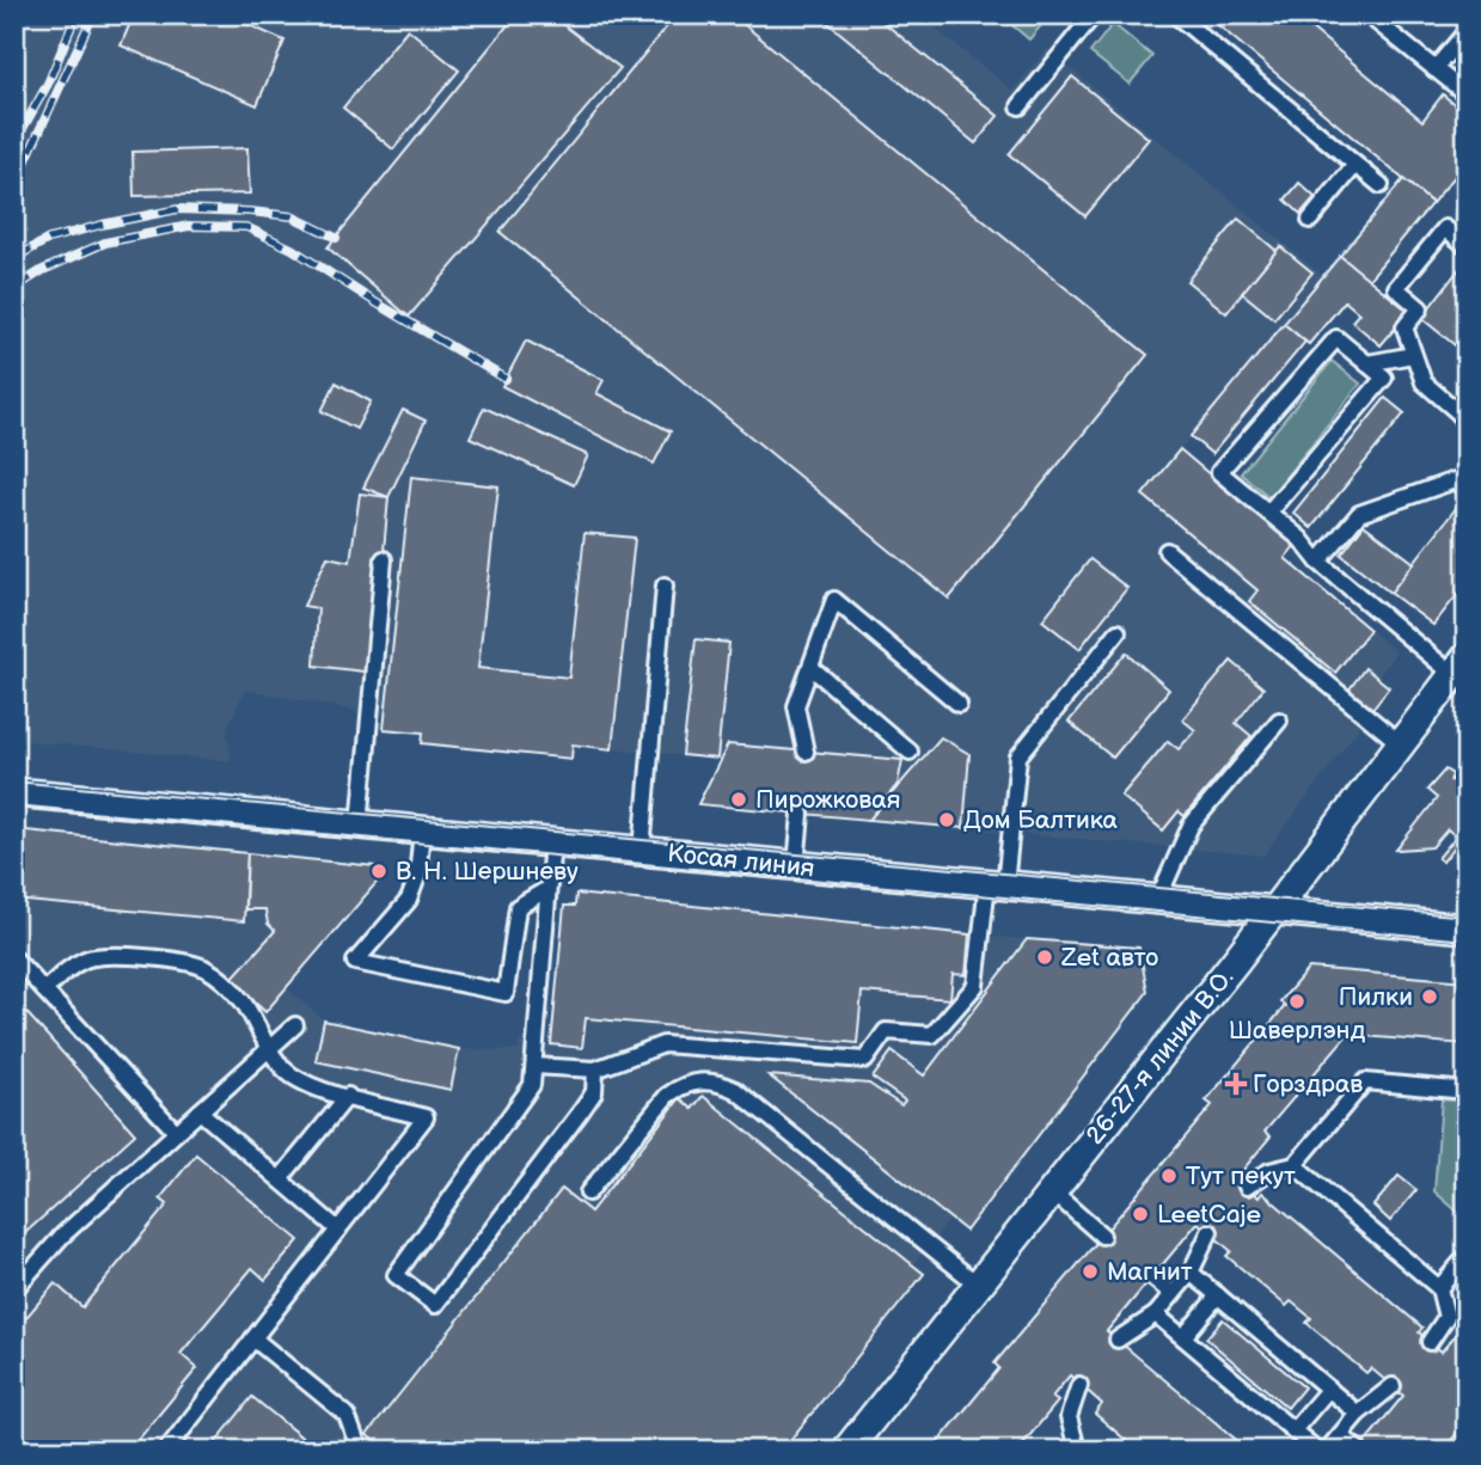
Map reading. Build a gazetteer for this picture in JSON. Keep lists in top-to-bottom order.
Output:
{
  "streets": {
    "street": ["Косая линия", "26-27-я линии В.О."]
  },
  "crossings": [
    ["Косая линия", "26-27-я линии В.О."]
  ],
  "places": {
    "other": [
      "Пирожковая",
      "Дом Балтика",
      "В. Н. Шершневу",
      "Zet авто",
      "Пилки",
      "Шаверлэнд",
      "Тут пекут",
      "LeetCaje",
      "Магнит"
    ],
    "health": ["Горздрав"]
  }
}
